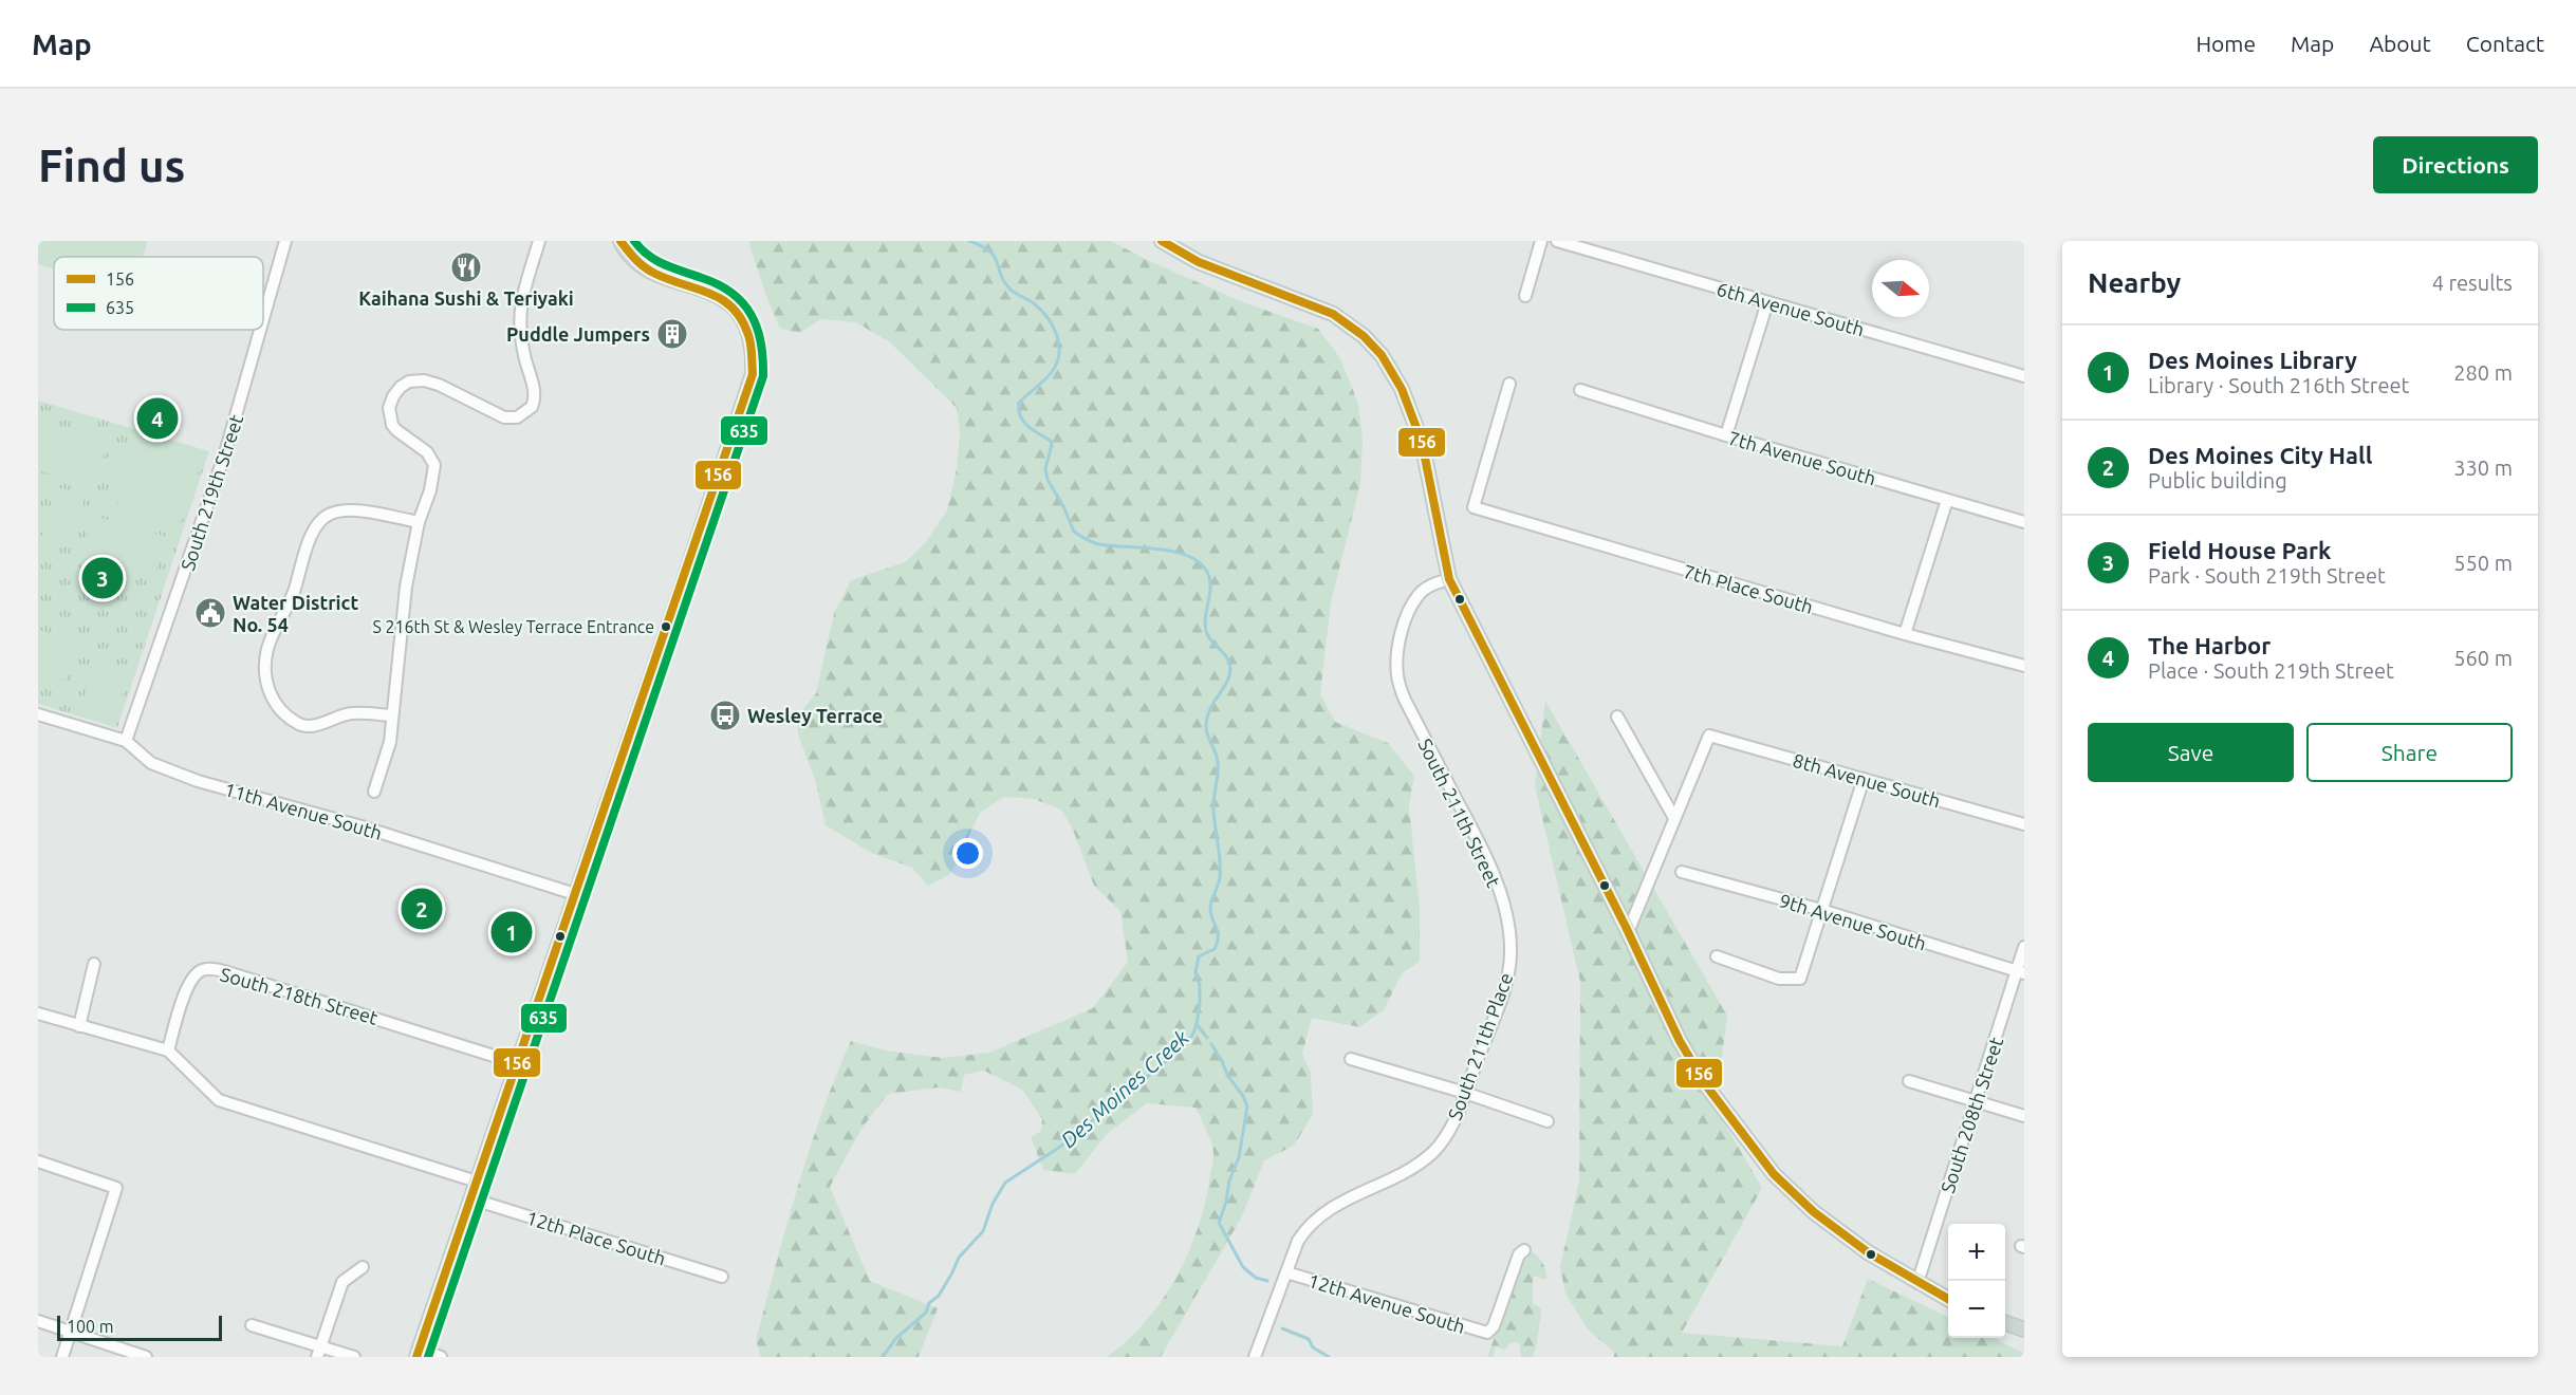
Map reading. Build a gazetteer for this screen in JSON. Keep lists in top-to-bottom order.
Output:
{
  "streets": {
    "street": [
      "6th Avenue South",
      "7th Avenue South",
      "South 219th Street",
      "7th Place South",
      "8th Avenue South",
      "11th Avenue South",
      "South 211th Street",
      "9th Avenue South",
      "South 218th Street",
      "South 211th Place",
      "South 208th Street",
      "12th Place South",
      "12th Avenue South"
    ]
  },
  "crossings": [
    ["South 219th Street", "11th Avenue South"],
    ["South 211th Street", "South 211th Place"],
    ["9th Avenue South", "South 208th Street"],
    ["South 211th Place", "12th Avenue South"]
  ],
  "water": ["Des Moines Creek"],
  "places": {
    "restaurant": ["Kaihana Sushi & Teriyaki"],
    "building": ["Puddle Jumpers"],
    "public building": ["Water District No. 54"],
    "other": ["S 216th St & Wesley Terrace Entrance"],
    "bus stop": ["Wesley Terrace"]
  },
  "lines": ["transit line 156", "transit line 635"],
  "legend": ["156", "635"],
  "scale_bar": "100 m",
  "north": "right",
  "page": {
    "header": "Map",
    "nav": [
      "Home",
      "Map",
      "About",
      "Contact"
    ],
    "buttons": [
      "Directions",
      ["Save", "Share"]
    ],
    "title": "Find us",
    "heading": ["Nearby", "4 results"],
    "list": [
      {
        "mark": "1",
        "name": "Des Moines Library",
        "note": "Library · South 216th Street",
        "value": "280 m"
      },
      {
        "mark": "2",
        "name": "Des Moines City Hall",
        "note": "Public building",
        "value": "330 m"
      },
      {
        "mark": "3",
        "name": "Field House Park",
        "note": "Park · South 219th Street",
        "value": "550 m"
      },
      {
        "mark": "4",
        "name": "The Harbor",
        "note": "Place · South 219th Street",
        "value": "560 m"
      }
    ],
    "pins": [
      "4",
      "3",
      "2",
      "1"
    ],
    "map_buttons": ["+", "−"],
    "scale": "100 m"
  }
}
